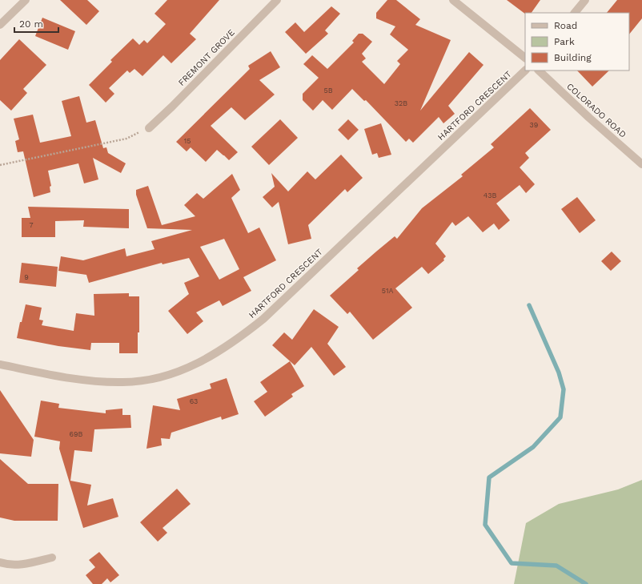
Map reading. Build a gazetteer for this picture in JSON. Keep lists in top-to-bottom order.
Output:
{
  "streets": {
    "street": ["FREMONT GROVE", "HARTFORD CRESCENT", "COLORADO ROAD"]
  },
  "house_numbers": [
    "5B",
    "32B",
    "39",
    "15",
    "43B",
    "7",
    "9",
    "51A",
    "63",
    "69B"
  ],
  "legend": ["Road", "Park", "Building"],
  "scale_bar": "20 m"
}
